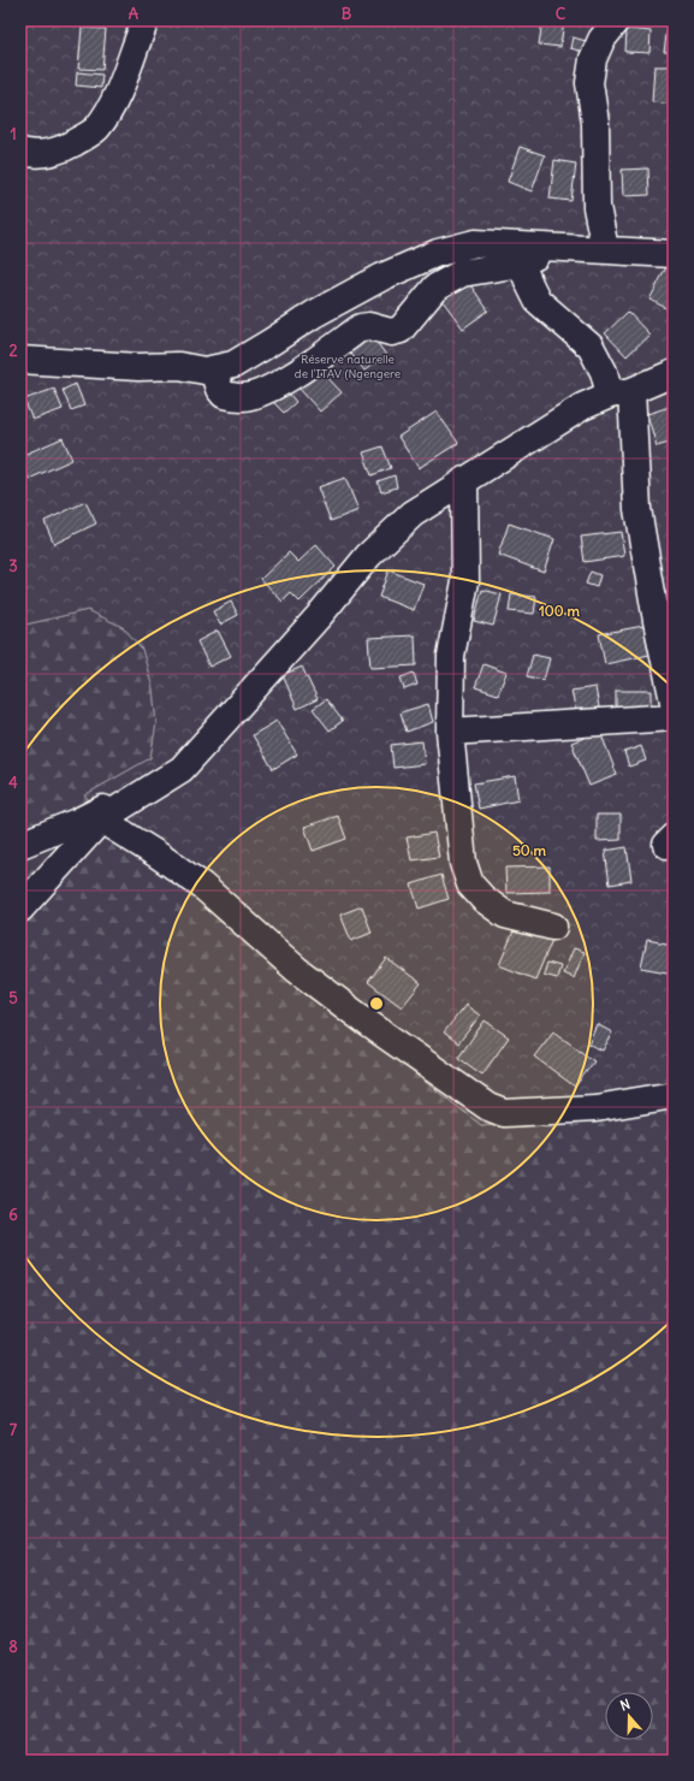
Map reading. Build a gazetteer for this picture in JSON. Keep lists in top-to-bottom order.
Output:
{
  "parks": ["Réserve naturelle de l'ITAV (Ngengere"],
  "north": "top",
  "grid": {
    "columns": ["A", "B", "C"],
    "rows": [
      "1",
      "2",
      "3",
      "4",
      "5",
      "6",
      "7",
      "8"
    ]
  },
  "rings": ["100 m", "50 m"]
}
